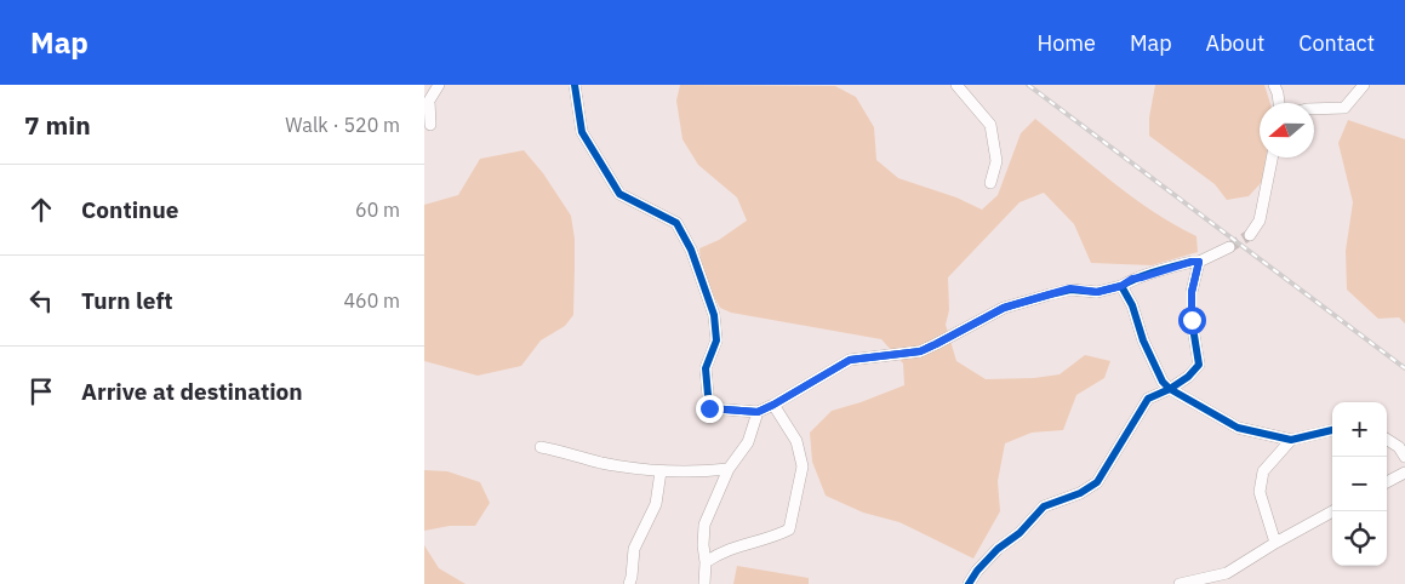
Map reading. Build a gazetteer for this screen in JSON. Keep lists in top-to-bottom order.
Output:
{
  "north": "left",
  "page": {
    "header": "Map",
    "nav": [
      "Home",
      "Map",
      "About",
      "Contact"
    ],
    "heading": ["7 min", "Walk · 520 m"],
    "list": [
      ["Continue", "60 m"],
      ["Turn left", "460 m"],
      "Arrive at destination"
    ],
    "map_buttons": ["+", "−"]
  }
}
